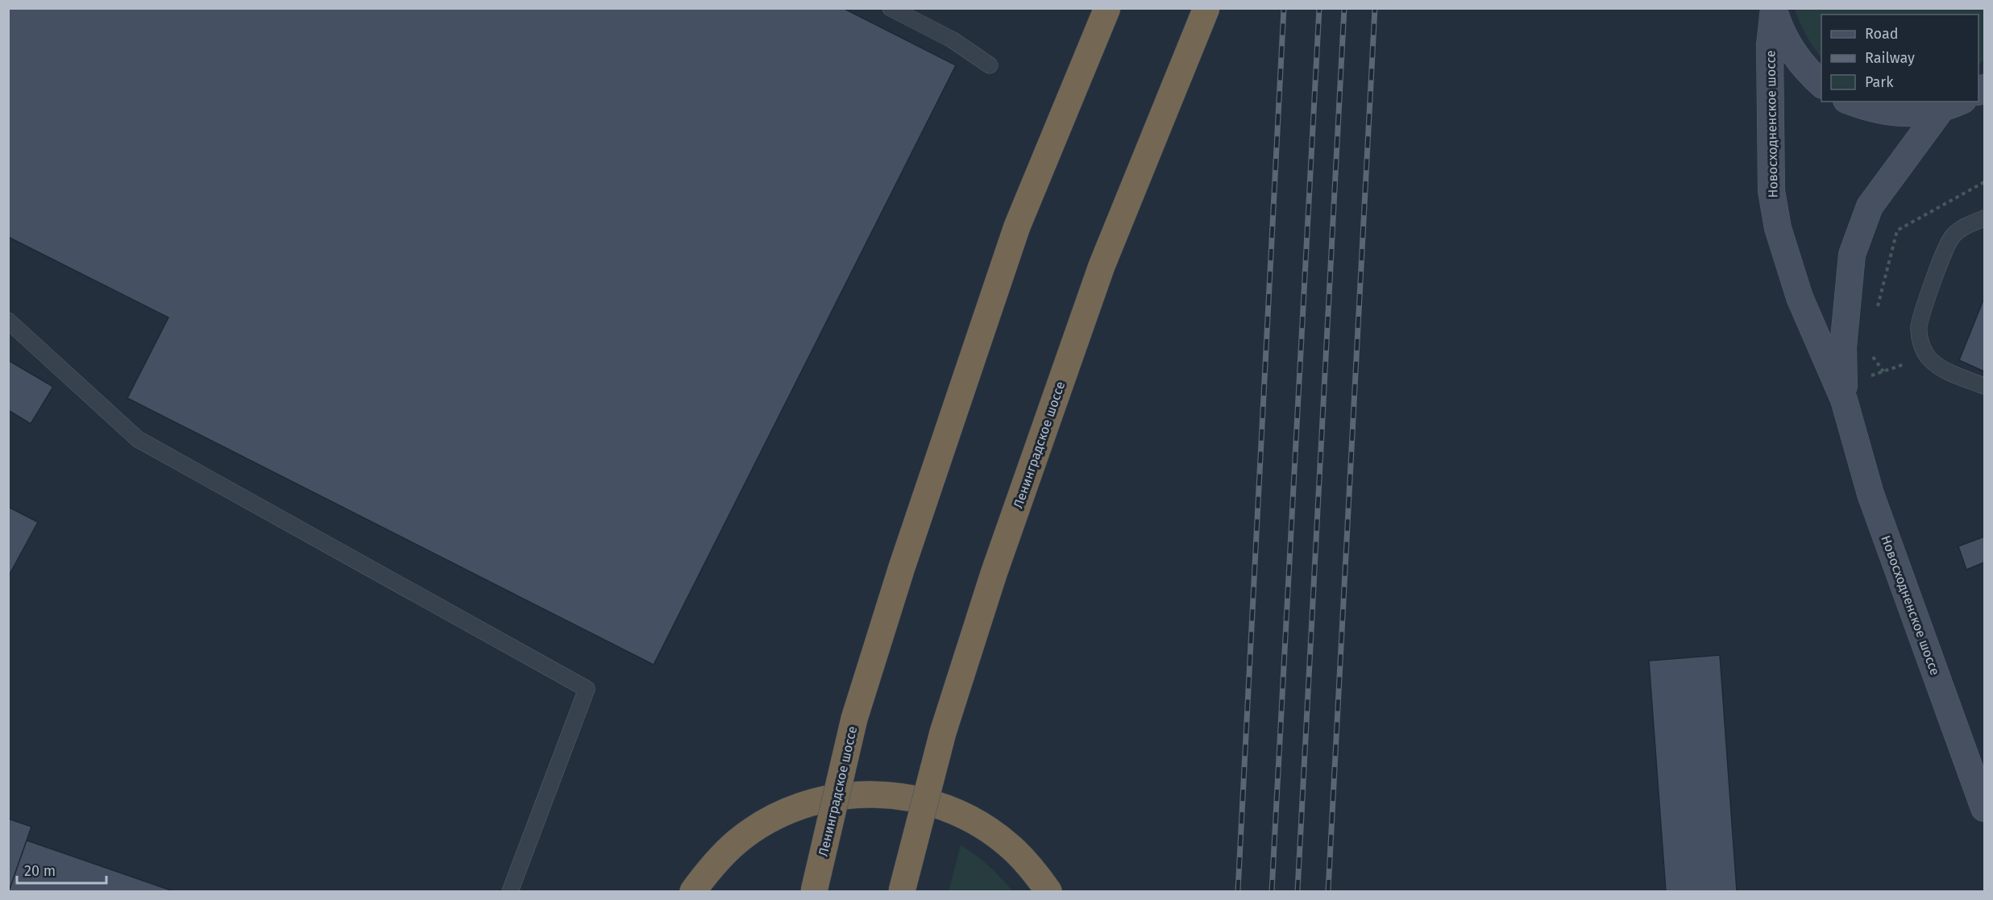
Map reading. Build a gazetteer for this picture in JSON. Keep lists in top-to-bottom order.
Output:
{
  "streets": {
    "highway": ["Ленинградское шоссе"],
    "main road": ["Новосходненское шоссе"]
  },
  "legend": ["Road", "Railway", "Park"],
  "scale_bar": "20 m"
}
